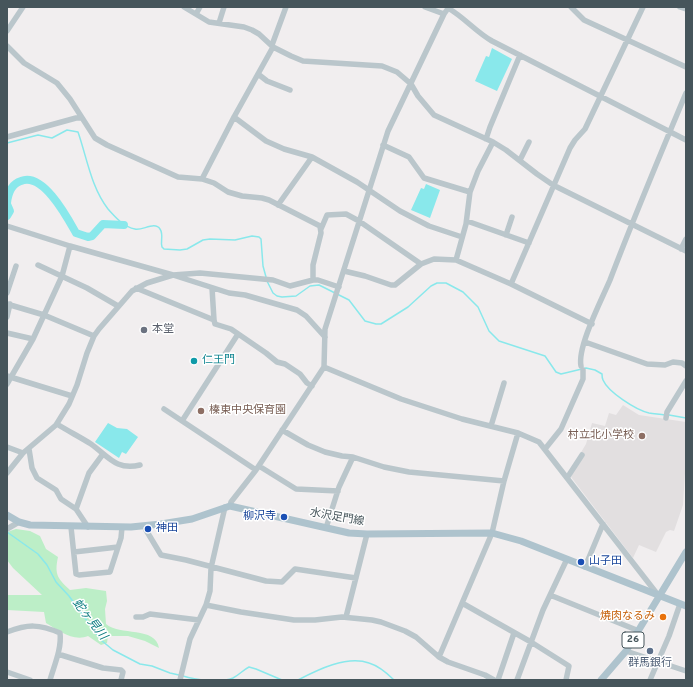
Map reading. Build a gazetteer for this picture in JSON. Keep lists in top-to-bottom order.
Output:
{
  "streets": {
    "main road": ["水沢足門線", "26"]
  },
  "crossings": [
    ["水沢足門線", "26"]
  ],
  "water": ["蛇ヶ見川"],
  "places": [
    "本堂",
    "仁王門",
    "榛東中央保育園",
    "村立北小学校",
    "柳沢寺",
    "神田",
    "山子田",
    "焼肉なるみ",
    "群馬銀行"
  ]
}
